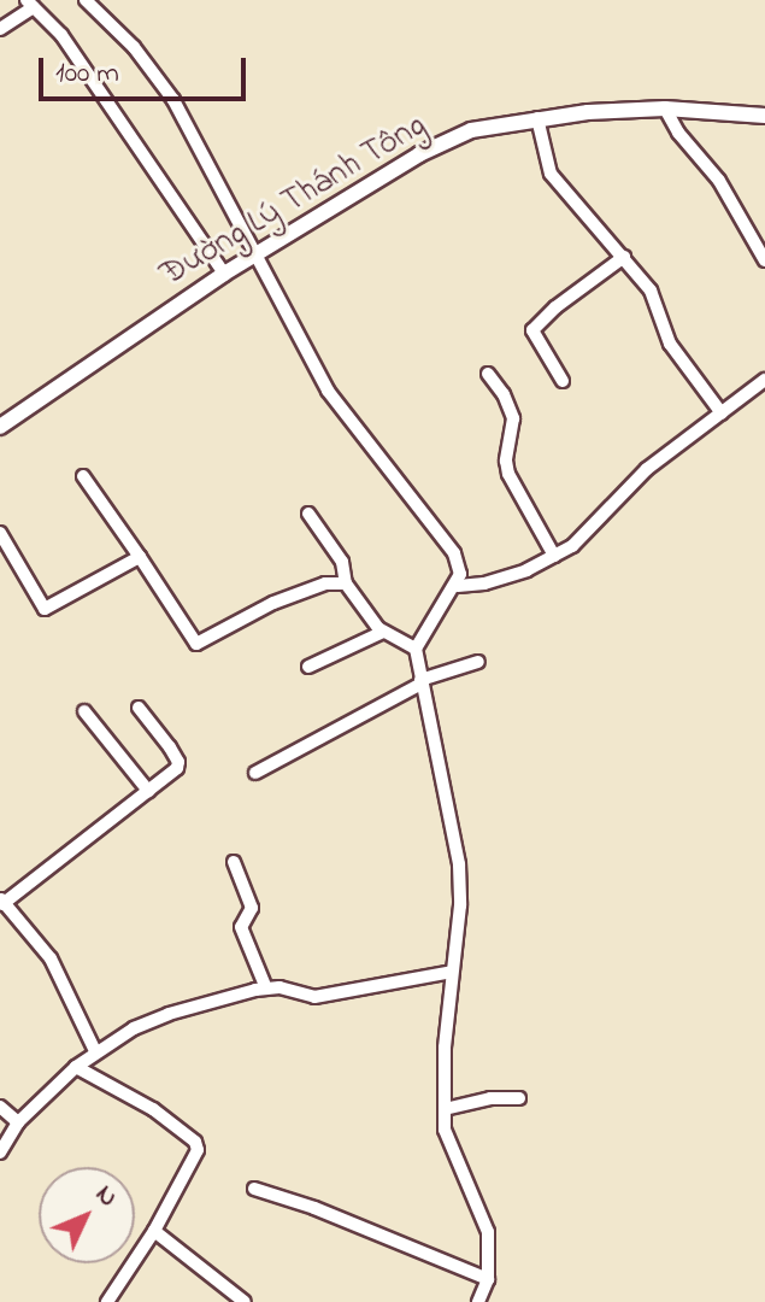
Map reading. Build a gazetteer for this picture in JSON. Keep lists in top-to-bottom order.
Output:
{
  "streets": {
    "street": ["Đường Lý Thánh Tông"]
  },
  "scale_bar": "100 m",
  "north": "top right"
}
